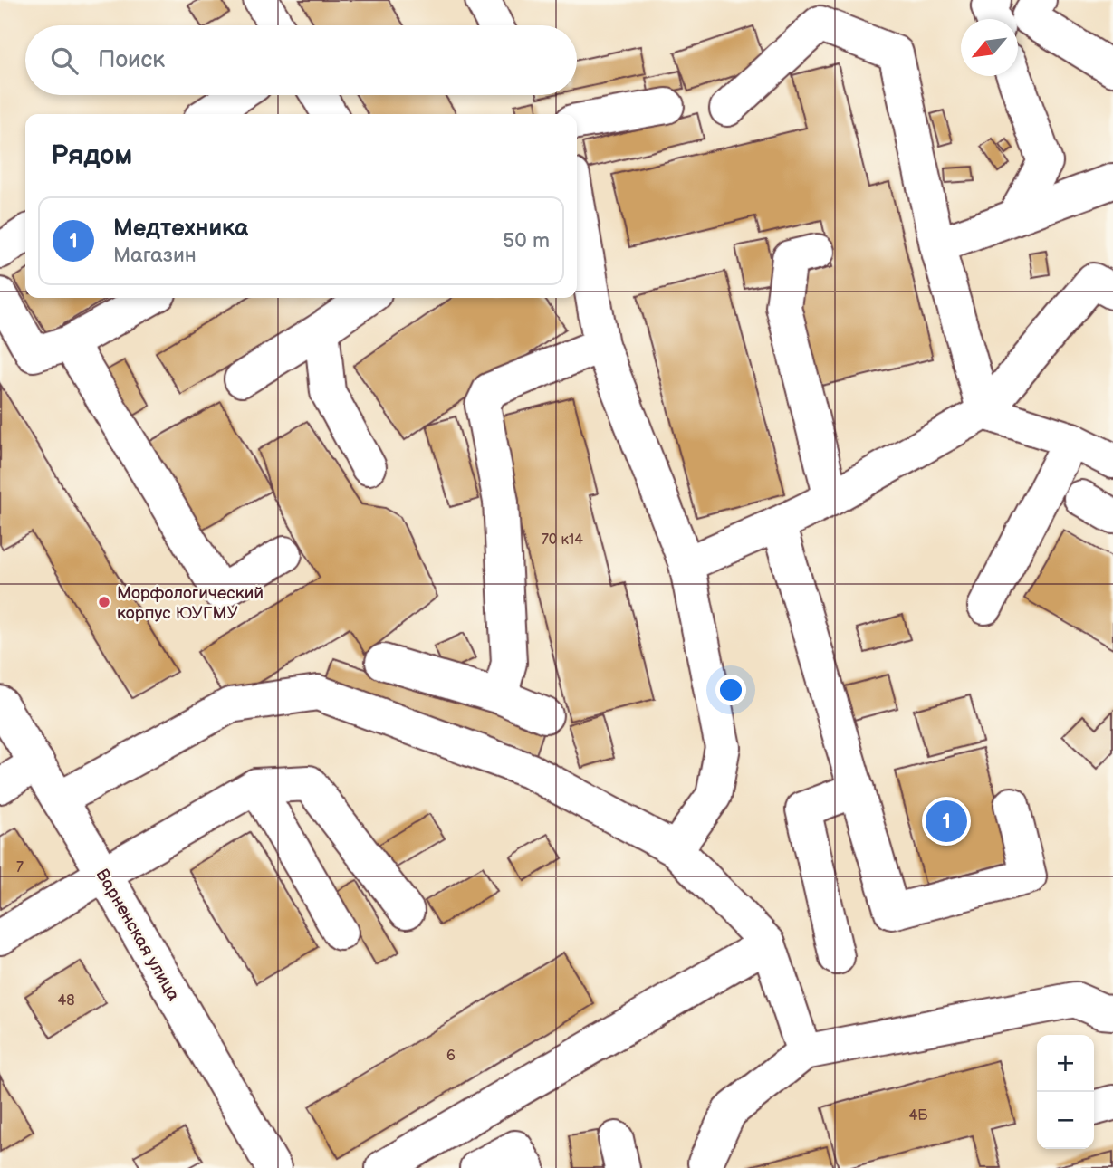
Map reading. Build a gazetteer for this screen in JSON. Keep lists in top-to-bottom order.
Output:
{
  "streets": {
    "street": ["Варненская улица"]
  },
  "places": ["Морфологический корпус ЮУГМУ"],
  "house_numbers": [
    "70 к14",
    "7",
    "48",
    "6",
    "4Б"
  ],
  "north": "bottom left",
  "page": {
    "search": "Поиск",
    "heading": "Рядом",
    "list": [
      {
        "mark": "1",
        "name": "Медтехника",
        "note": "Магазин",
        "value": "50 m"
      }
    ],
    "pins": "1",
    "map_buttons": ["+", "−"]
  }
}
